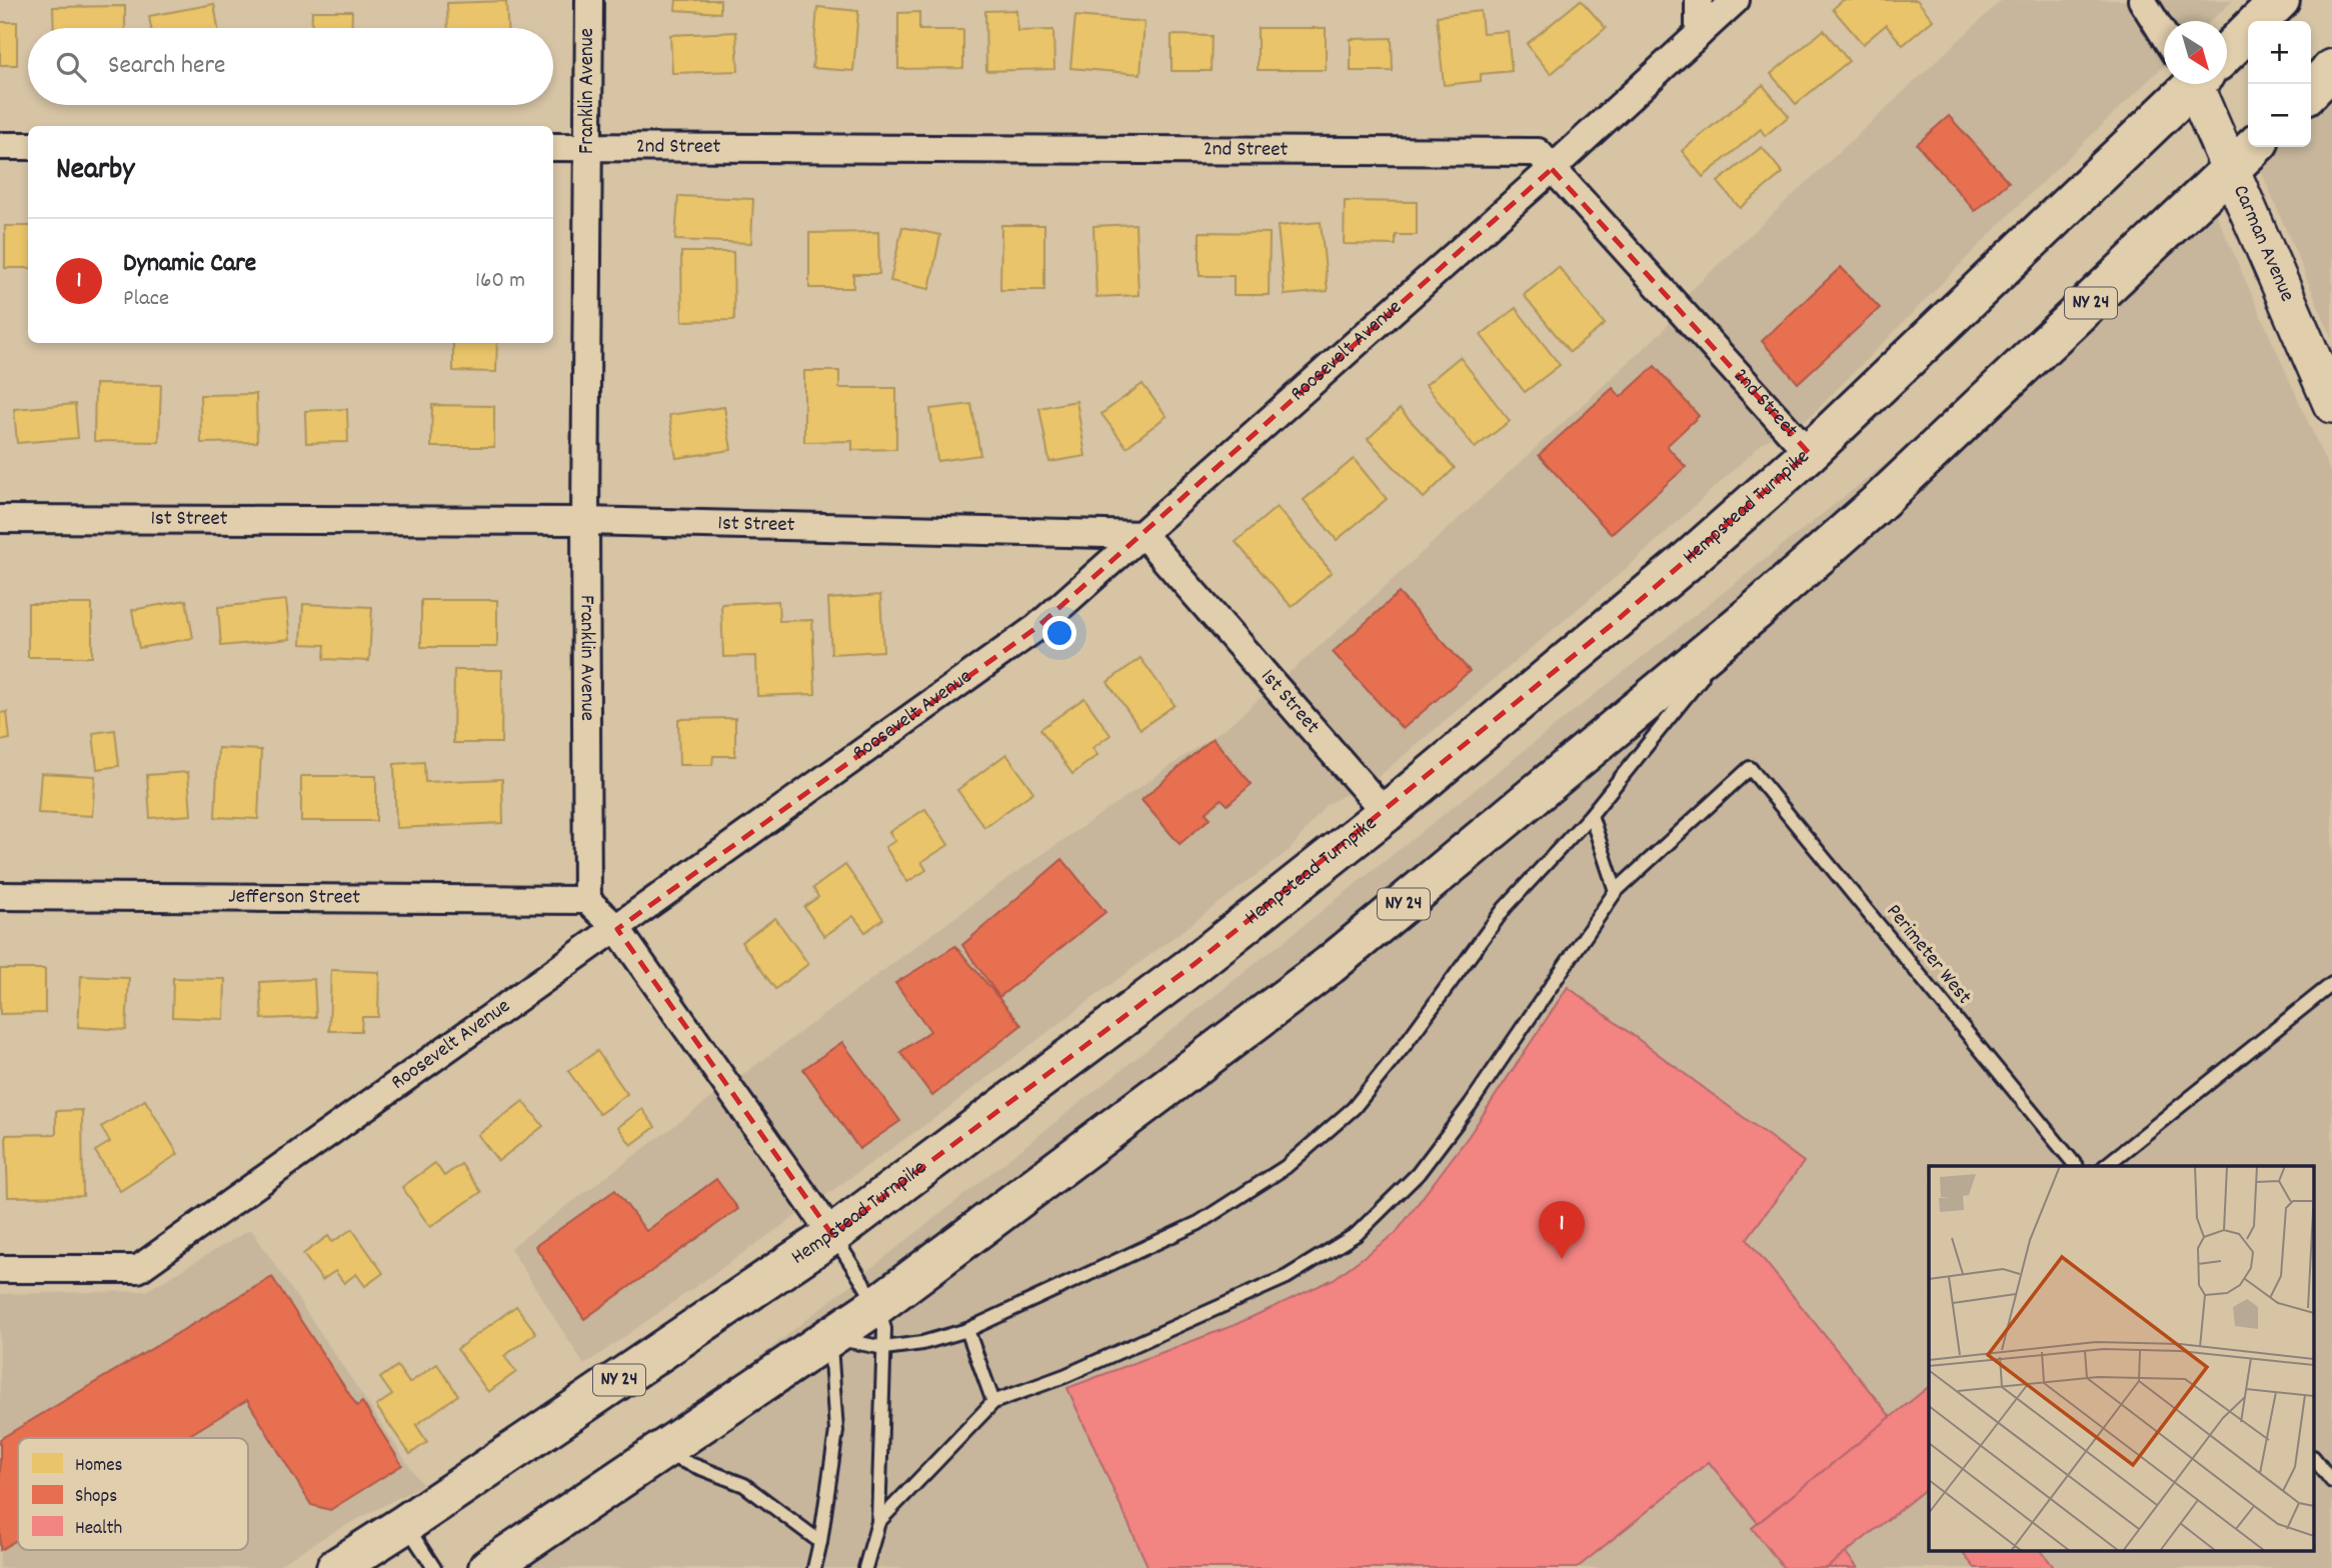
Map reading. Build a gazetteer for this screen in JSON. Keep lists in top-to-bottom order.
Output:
{
  "streets": {
    "main road": ["Carman Avenue", "NY 24", "Hempstead Turnpike"],
    "street": [
      "Franklin Avenue",
      "2nd Street",
      "Roosevelt Avenue",
      "1st Street",
      "Jefferson Street"
    ],
    "lane": ["Perimeter West"]
  },
  "crossings": [
    ["Franklin Avenue", "2nd Street"],
    ["Franklin Avenue", "1st Street"],
    ["Franklin Avenue", "Jefferson Street"],
    ["2nd Street", "Roosevelt Avenue"],
    ["2nd Street", "Hempstead Turnpike"],
    ["Carman Avenue", "NY 24"],
    ["Roosevelt Avenue", "1st Street"],
    ["Hempstead Turnpike", "1st Street"]
  ],
  "legend": ["Homes", "Shops", "Health"],
  "north": "bottom right",
  "page": {
    "map_buttons": ["+", "−"],
    "search": "Search here",
    "heading": "Nearby",
    "list": [
      {
        "mark": "1",
        "name": "Dynamic Care",
        "note": "Place",
        "value": "160 m"
      }
    ],
    "pins": "1"
  }
}
